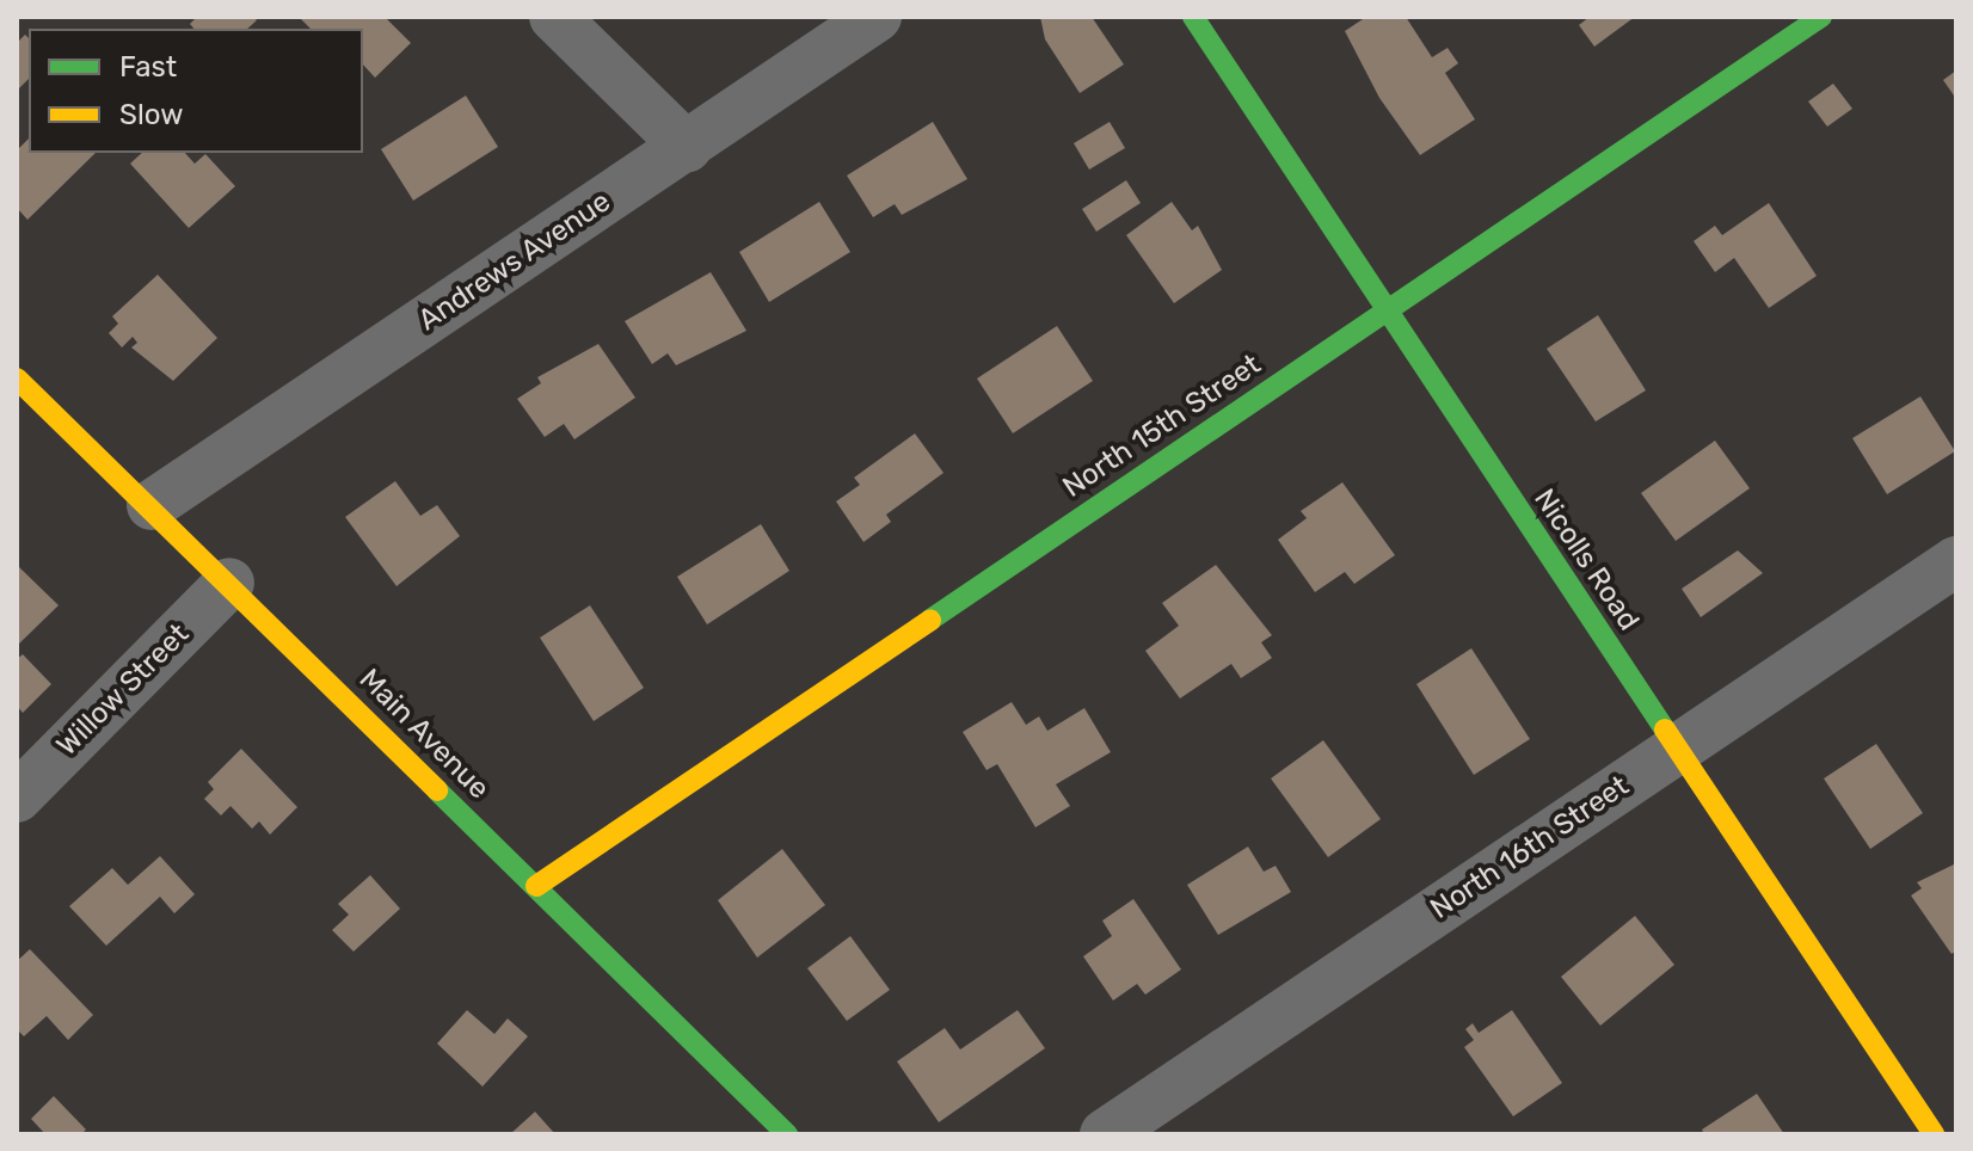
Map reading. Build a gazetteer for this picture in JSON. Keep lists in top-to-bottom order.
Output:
{
  "streets": {
    "street": [
      "Andrews Avenue",
      "North 15th Street",
      "Nicolls Road",
      "Willow Street",
      "Main Avenue",
      "North 16th Street"
    ]
  },
  "crossings": [
    ["Andrews Avenue", "Main Avenue"],
    ["North 15th Street", "Nicolls Road"],
    ["North 15th Street", "Main Avenue"],
    ["Nicolls Road", "North 16th Street"],
    ["Willow Street", "Main Avenue"]
  ],
  "legend": ["Fast", "Slow"]
}
